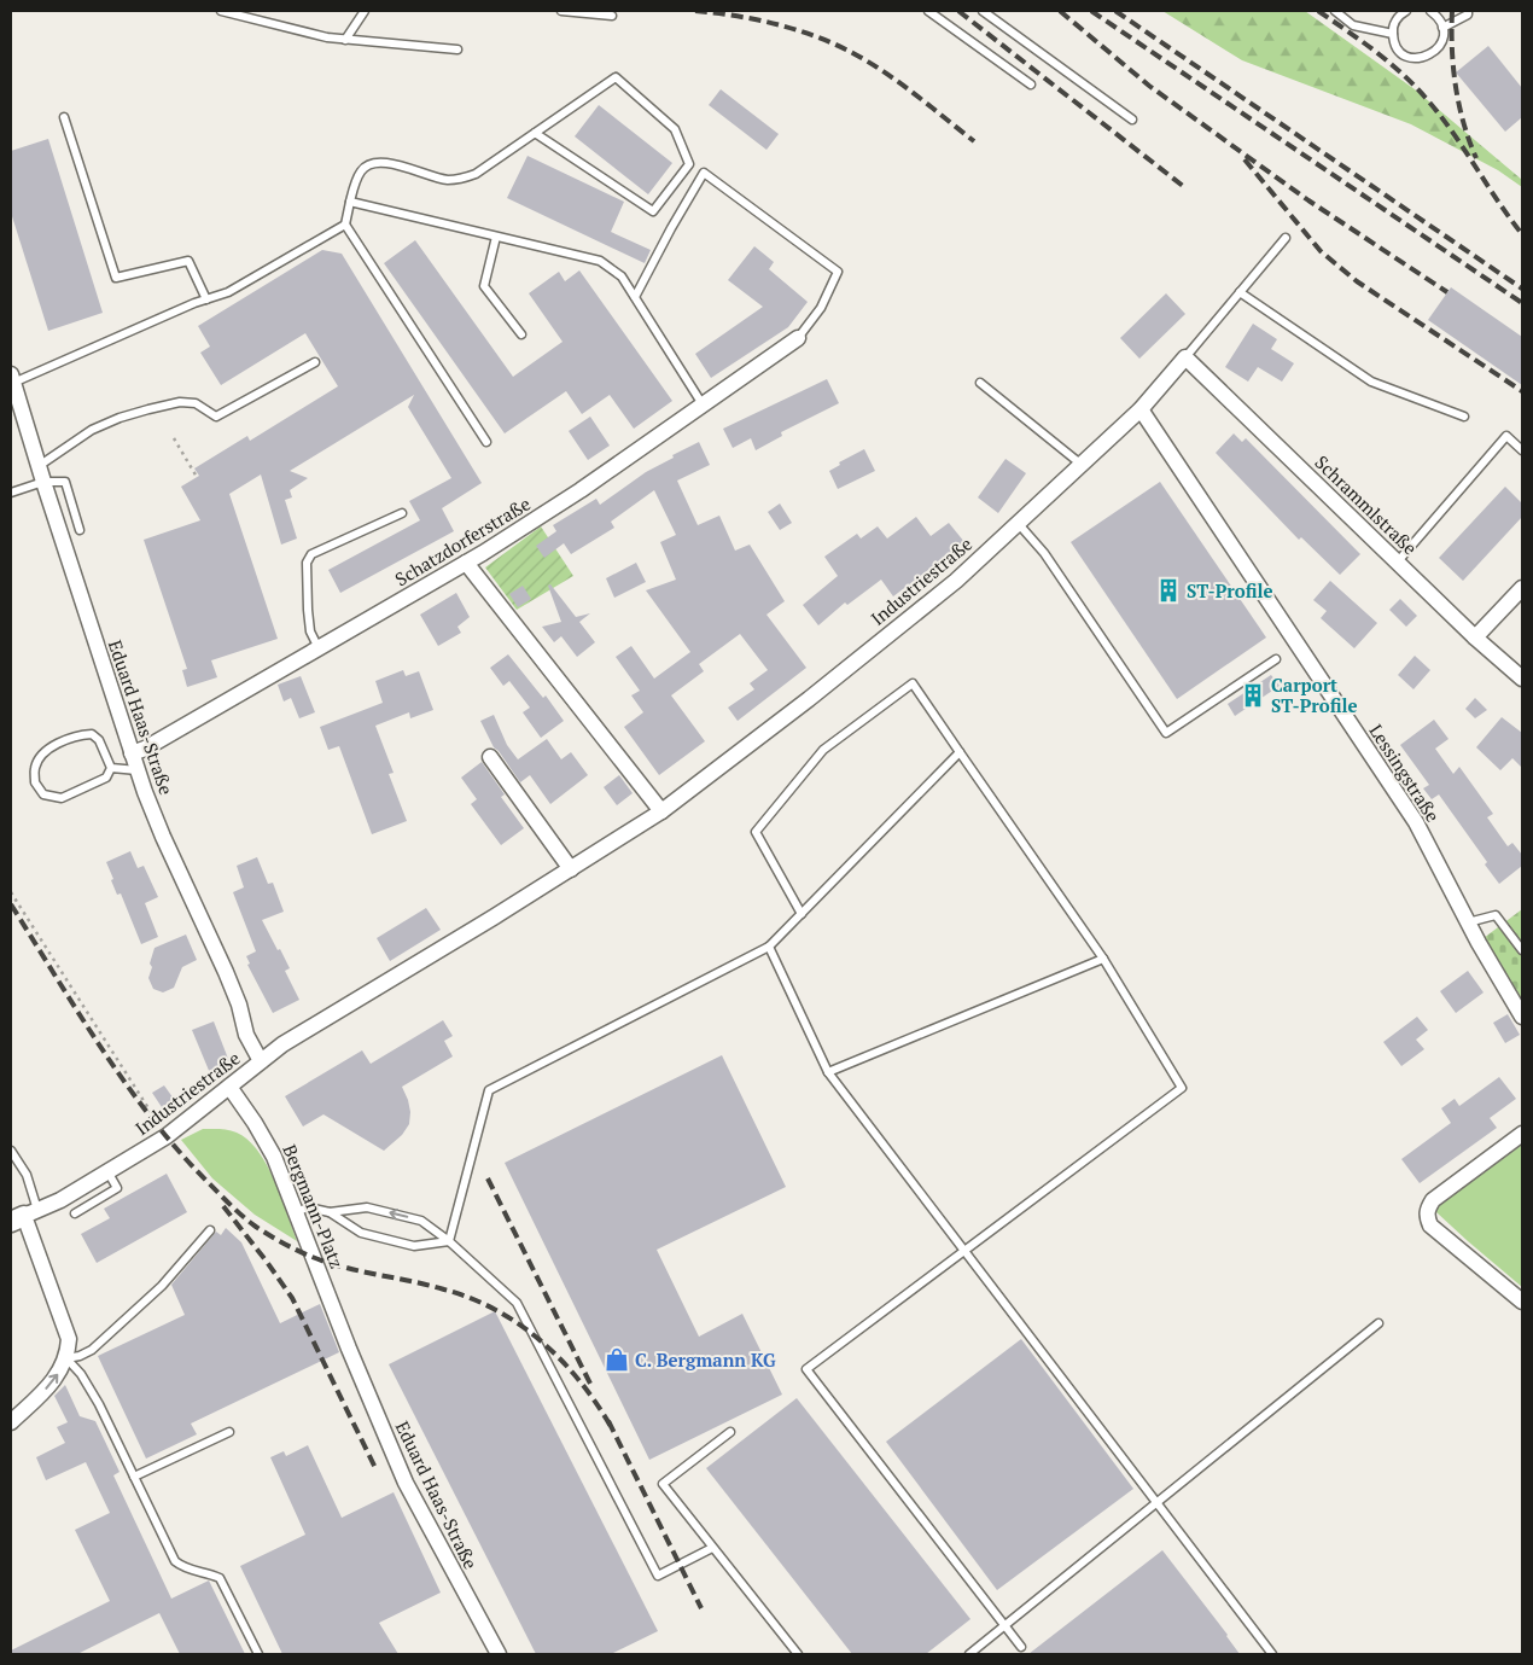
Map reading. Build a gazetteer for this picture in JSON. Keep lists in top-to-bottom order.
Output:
{
  "streets": {
    "street": [
      "Schrammlstraße",
      "Schatzdorferstraße",
      "Industriestraße",
      "Eduard Haas-Straße",
      "Lessingstraße",
      "Bergmann-Platz"
    ]
  },
  "crossings": [
    ["Schrammlstraße", "Industriestraße"],
    ["Schatzdorferstraße", "Eduard Haas-Straße"],
    ["Industriestraße", "Eduard Haas-Straße"],
    ["Industriestraße", "Lessingstraße"],
    ["Industriestraße", "Bergmann-Platz"],
    ["Eduard Haas-Straße", "Bergmann-Platz"]
  ],
  "places": {
    "building": ["ST-Profile", "Carport ST-Profile"],
    "shop": ["C. Bergmann KG"]
  }
}
